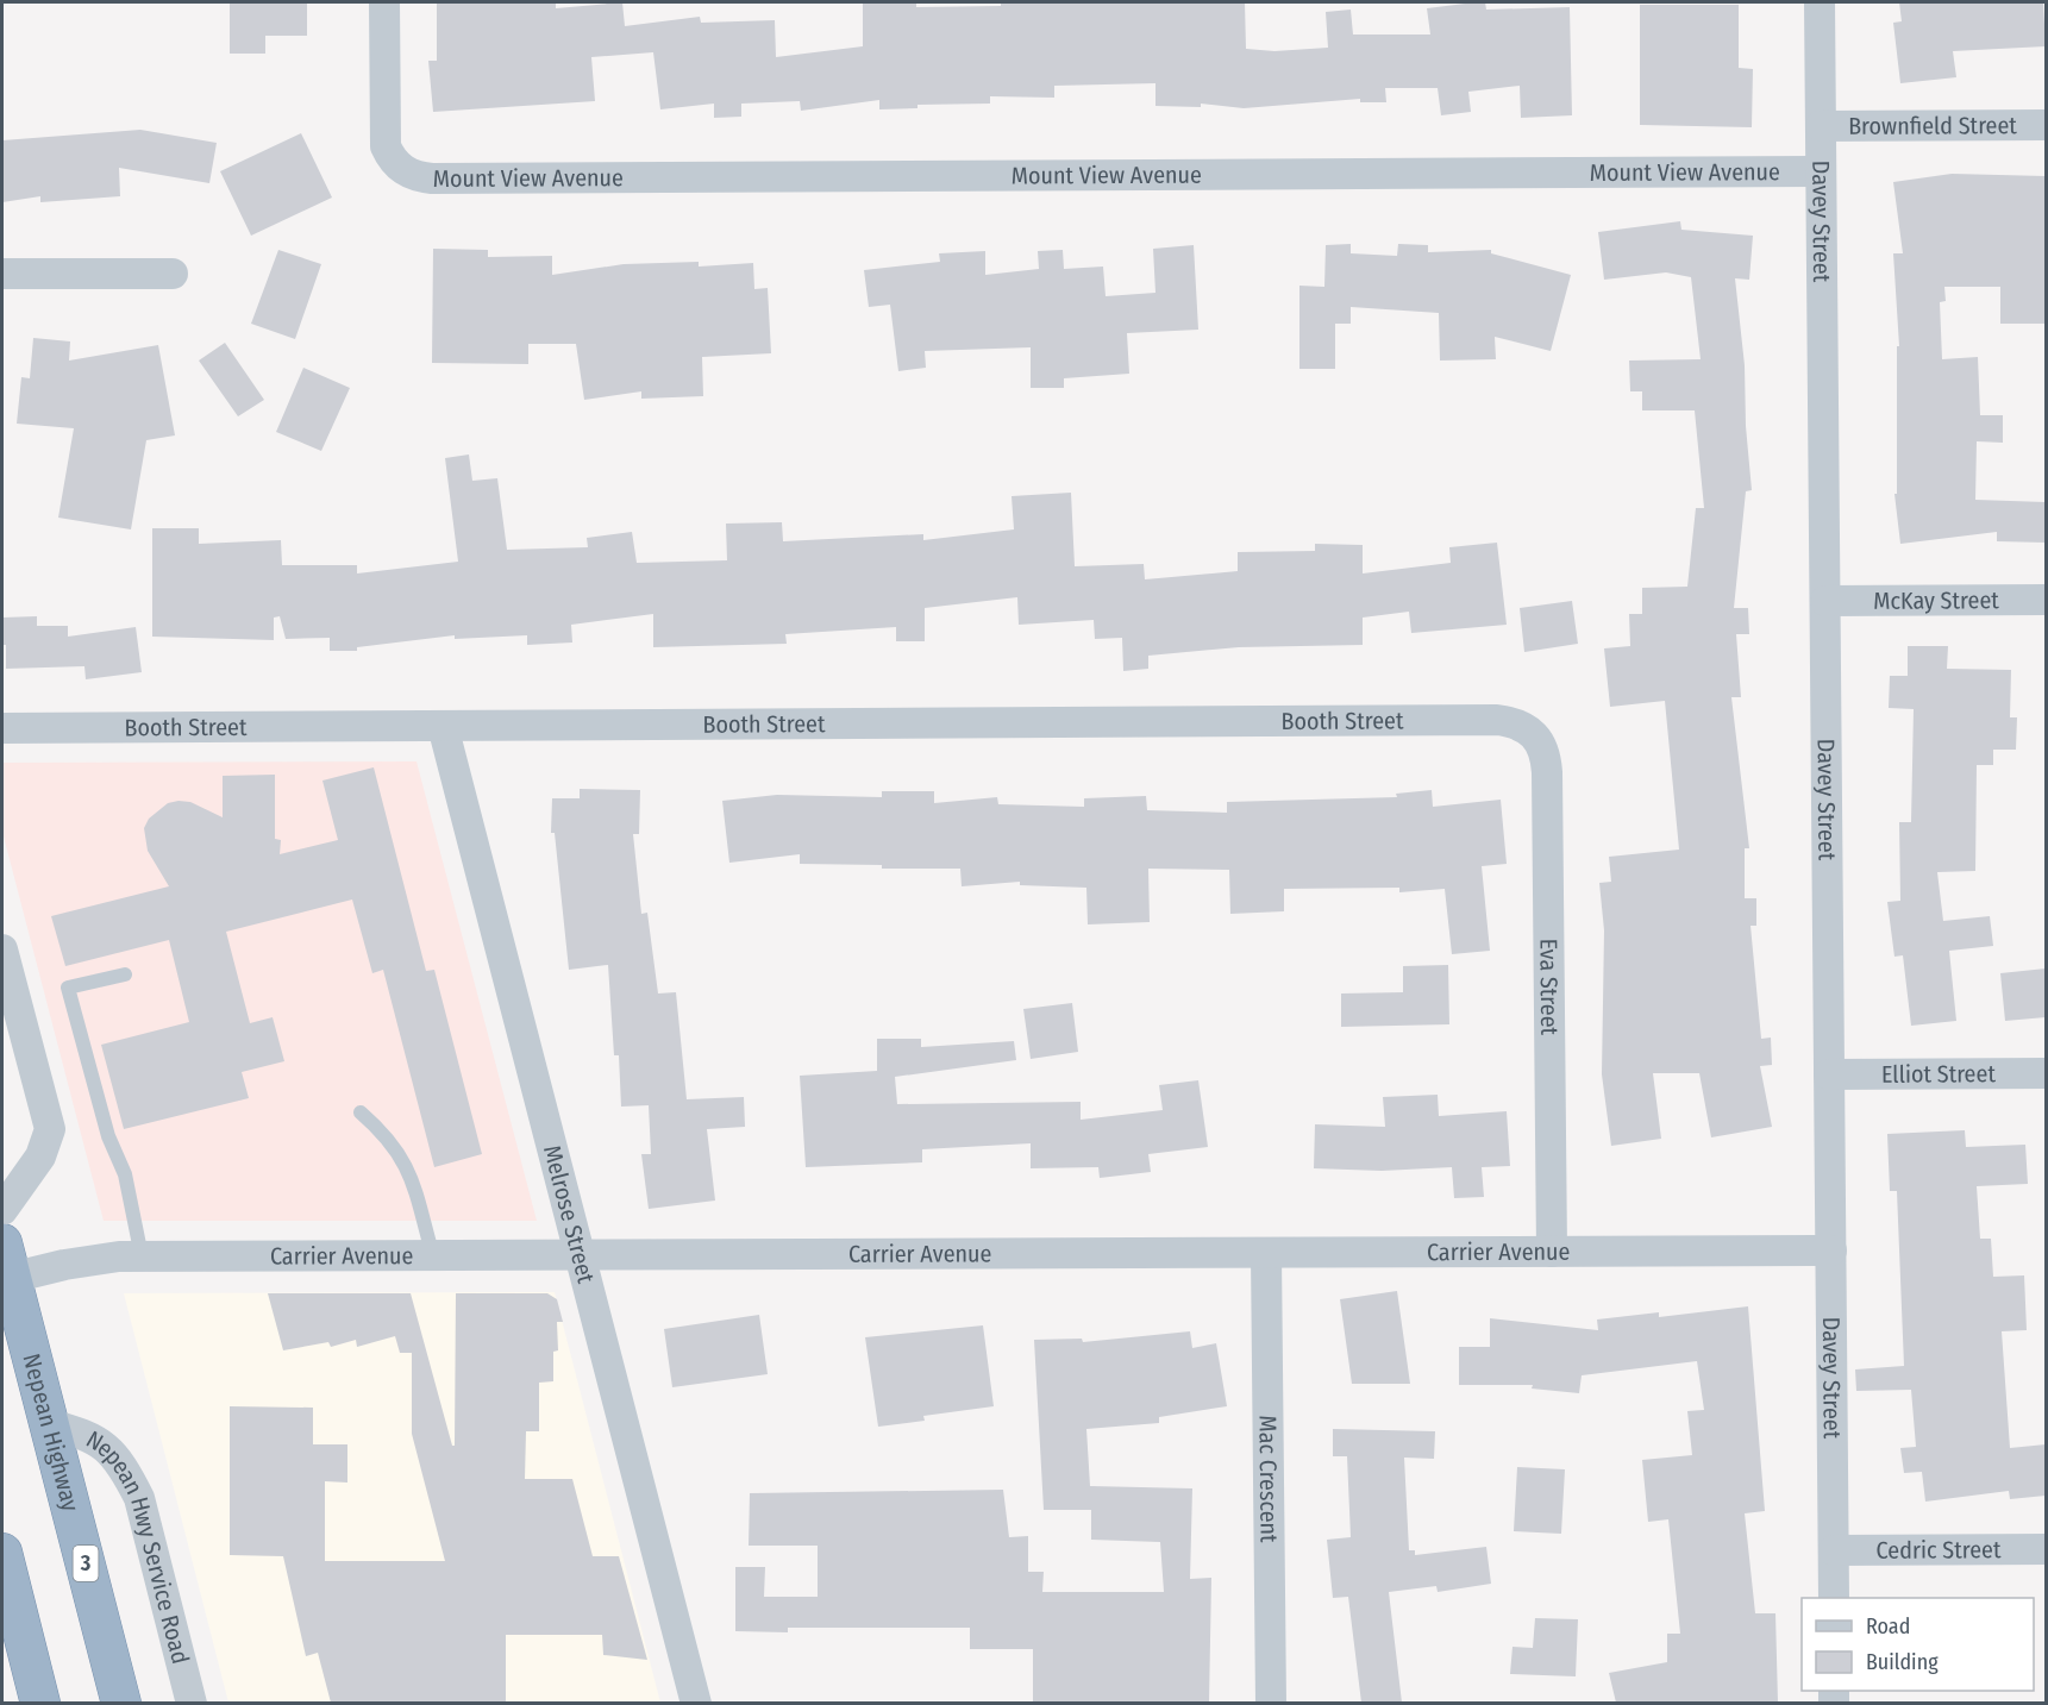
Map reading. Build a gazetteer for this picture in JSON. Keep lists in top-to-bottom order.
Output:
{
  "streets": {
    "highway": ["Nepean Highway", "3"],
    "street": [
      "Brownfield Street",
      "Mount View Avenue",
      "Davey Street",
      "McKay Street",
      "Booth Street",
      "Eva Street",
      "Elliot Street",
      "Melrose Street",
      "Carrier Avenue",
      "Mac Crescent",
      "Cedric Street",
      "Nepean Hwy Service Road"
    ]
  },
  "crossings": [
    ["Brownfield Street", "Davey Street"],
    ["Mount View Avenue", "Davey Street"],
    ["Davey Street", "McKay Street"],
    ["Davey Street", "Elliot Street"],
    ["Davey Street", "Carrier Avenue"],
    ["Davey Street", "Cedric Street"],
    ["Booth Street", "Eva Street"],
    ["Booth Street", "Melrose Street"],
    ["Eva Street", "Carrier Avenue"],
    ["Melrose Street", "Carrier Avenue"],
    ["Carrier Avenue", "Nepean Highway"],
    ["Carrier Avenue", "Mac Crescent"],
    ["Nepean Highway", "Nepean Hwy Service Road"]
  ],
  "legend": ["Road", "Building"]
}
